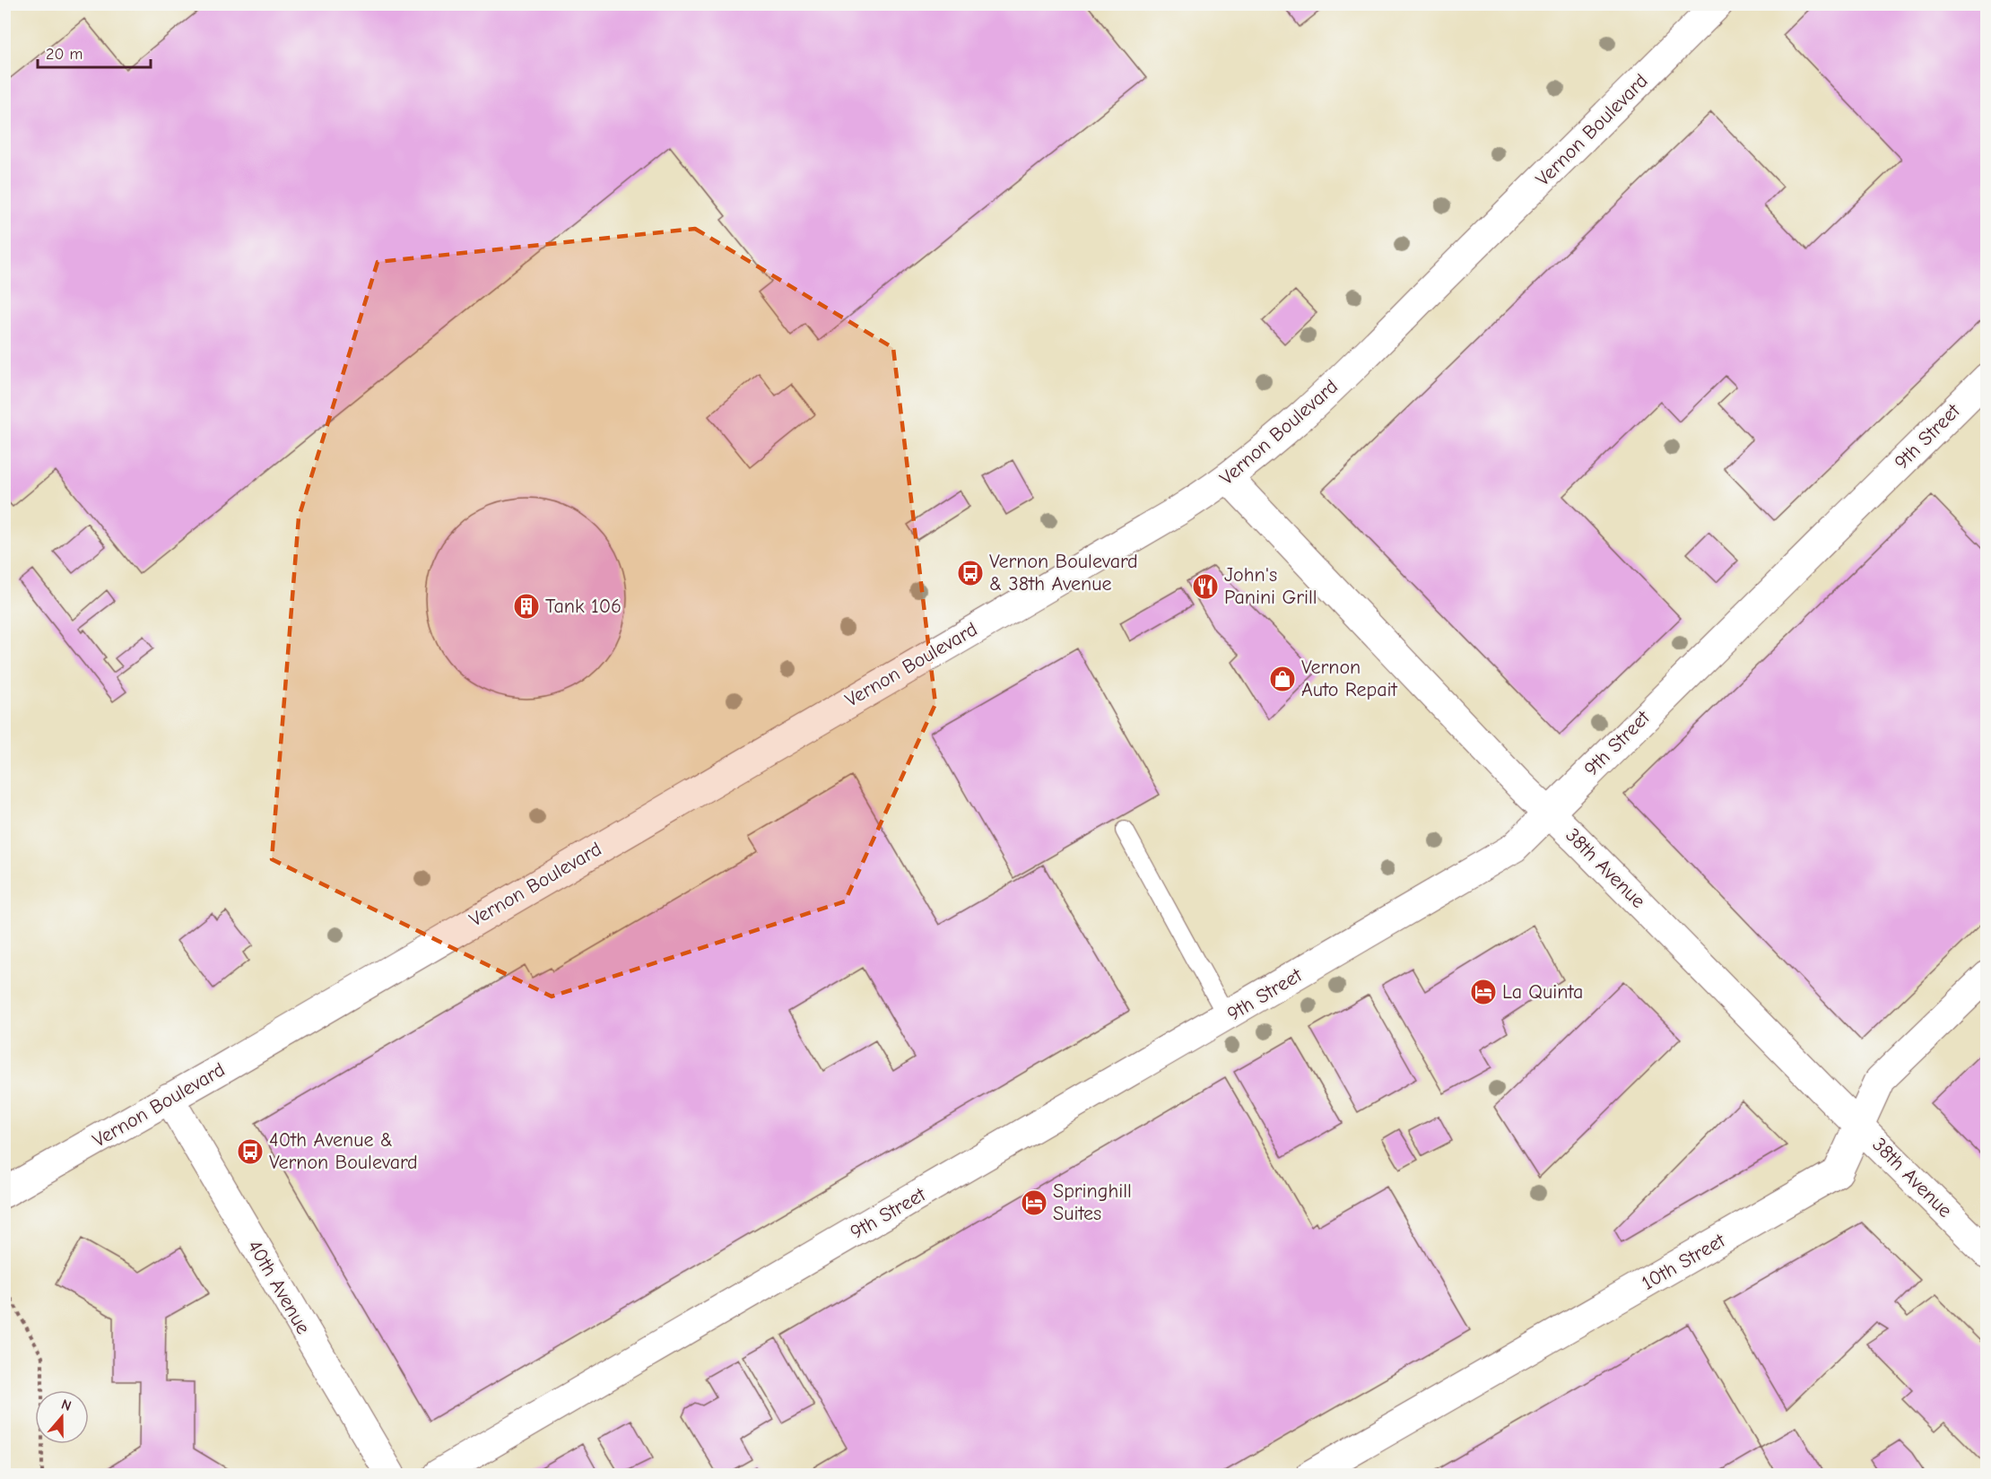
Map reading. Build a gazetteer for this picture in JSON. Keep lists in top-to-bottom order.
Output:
{
  "streets": {
    "street": [
      "Vernon Boulevard",
      "9th Street",
      "38th Avenue",
      "10th Street",
      "40th Avenue"
    ]
  },
  "crossings": [
    ["Vernon Boulevard", "38th Avenue"],
    ["Vernon Boulevard", "40th Avenue"],
    ["9th Street", "38th Avenue"],
    ["38th Avenue", "10th Street"]
  ],
  "places": {
    "bus stop": ["Vernon Boulevard & 38th Avenue", "40th Avenue & Vernon Boulevard"],
    "restaurant": ["John's Panini Grill"],
    "building": ["Tank 106"],
    "shop": ["Vernon Auto Repait"],
    "hotel": ["La Quinta", "Springhill Suites"]
  },
  "scale_bar": "20 m",
  "north": "top"
}
